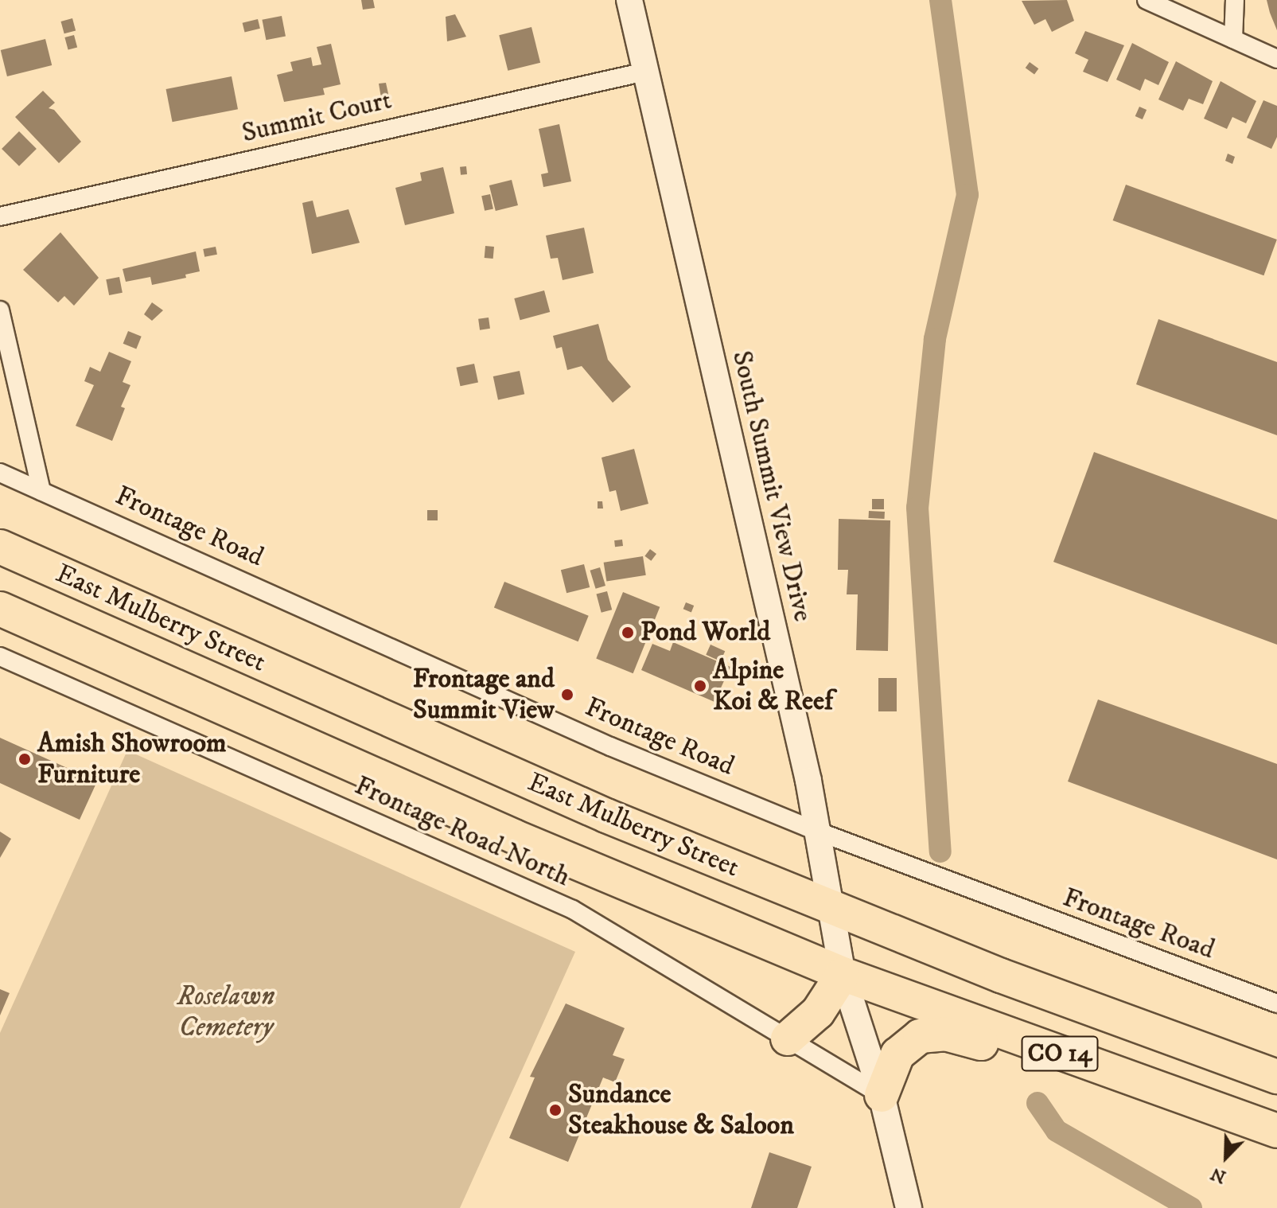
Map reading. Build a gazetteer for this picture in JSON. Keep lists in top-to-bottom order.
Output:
{
  "streets": {
    "highway": ["East Mulberry Street", "CO 14"],
    "street": [
      "Summit Court",
      "South Summit View Drive",
      "Frontage Road",
      "Frontage Road North"
    ]
  },
  "crossings": [
    ["Summit Court", "South Summit View Drive"],
    ["South Summit View Drive", "Frontage Road"],
    ["South Summit View Drive", "East Mulberry Street"],
    ["South Summit View Drive", "Frontage Road North"]
  ],
  "parks": ["Roselawn Cemetery"],
  "places": [
    "Pond World",
    "Alpine Koi & Reef",
    "Frontage and Summit View",
    "Amish Showroom Furniture",
    "Sundance Steakhouse & Saloon"
  ],
  "north": "bottom left"
}
